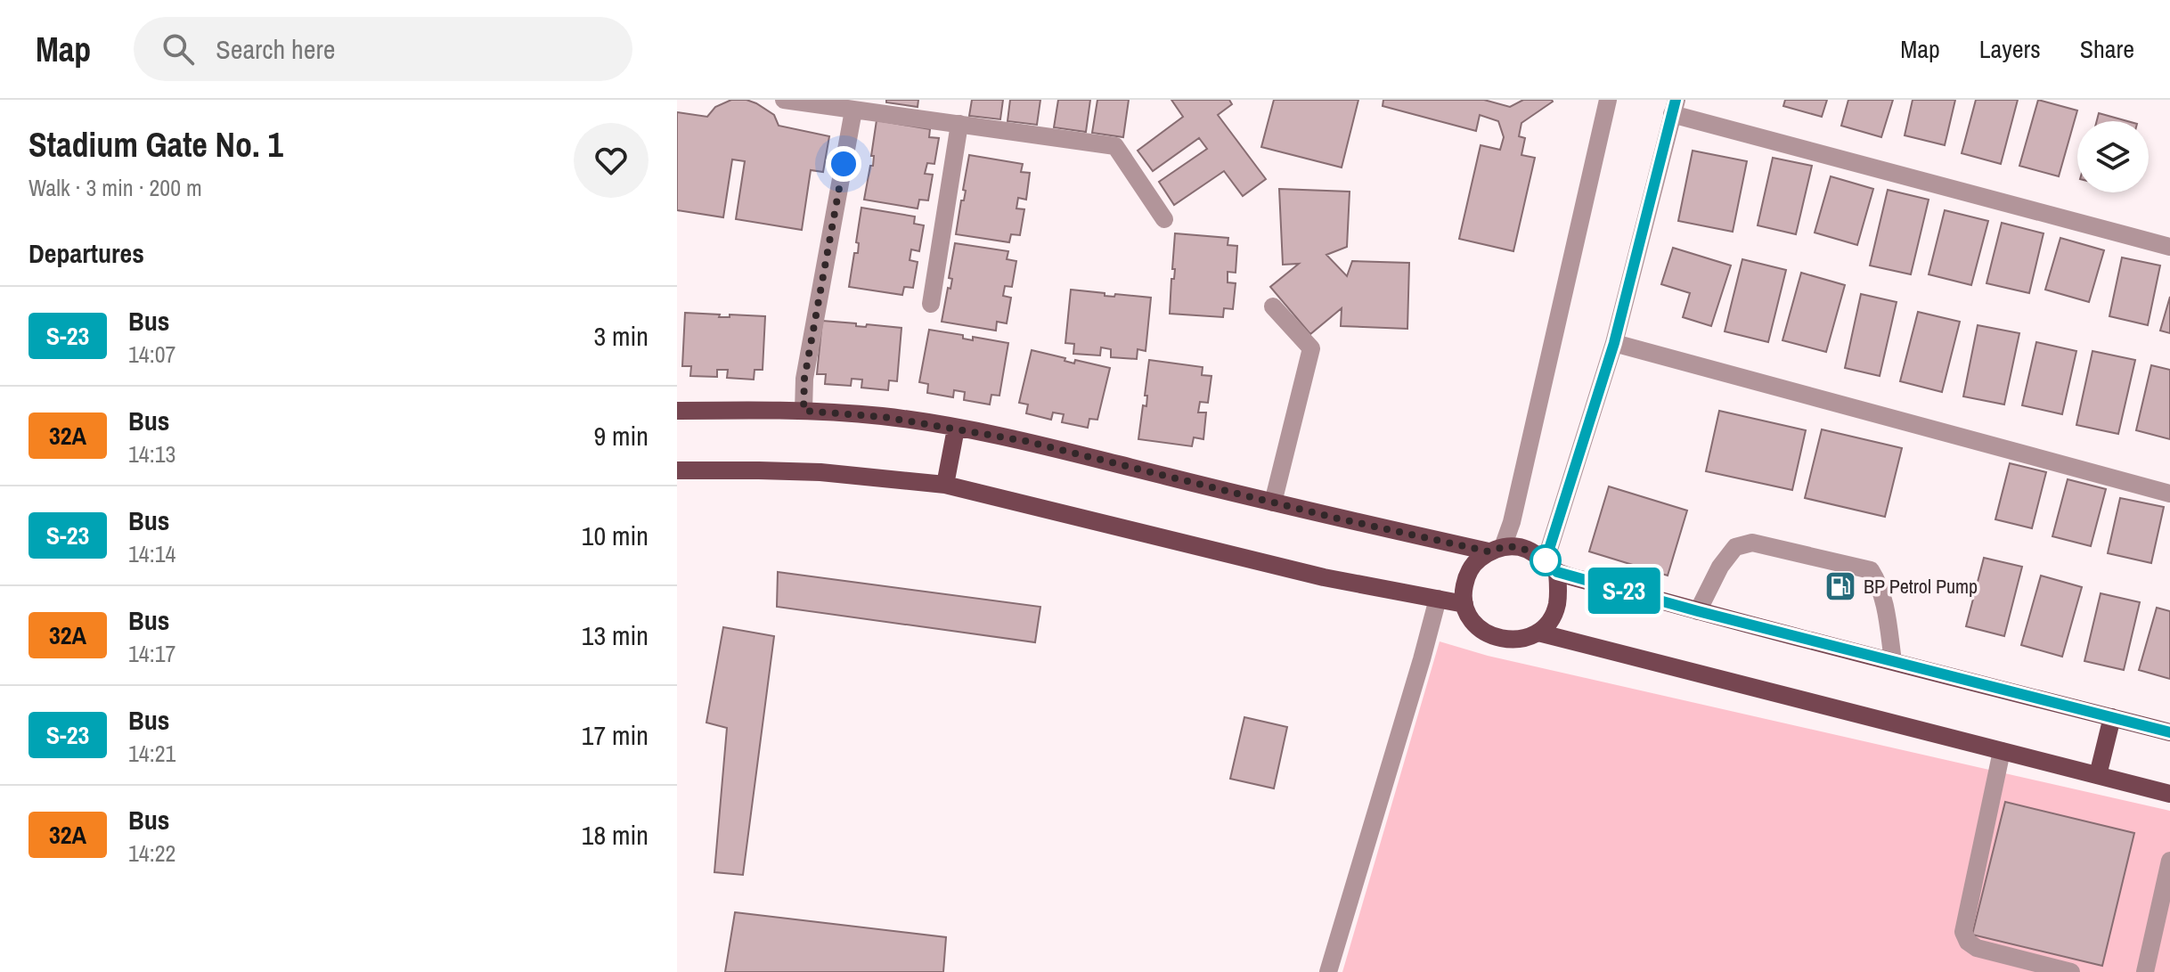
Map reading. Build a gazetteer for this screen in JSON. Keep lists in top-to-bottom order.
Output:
{
  "places": {
    "fuel station": ["BP Petrol Pump"]
  },
  "lines": ["bus line S-23"],
  "page": {
    "header": "Map",
    "search": "Search here",
    "nav": ["Map", "Layers", "Share"],
    "heading": [
      ["Stadium Gate No. 1", "Walk · 3 min · 200 m"],
      "Departures"
    ],
    "on_map": "S-23",
    "list": [
      {
        "mark": "S-23",
        "name": "Bus",
        "note": "14:07",
        "value": "3 min"
      },
      {
        "mark": "32A",
        "name": "Bus",
        "note": "14:13",
        "value": "9 min"
      },
      {
        "mark": "S-23",
        "name": "Bus",
        "note": "14:14",
        "value": "10 min"
      },
      {
        "mark": "32A",
        "name": "Bus",
        "note": "14:17",
        "value": "13 min"
      },
      {
        "mark": "S-23",
        "name": "Bus",
        "note": "14:21",
        "value": "17 min"
      },
      {
        "mark": "32A",
        "name": "Bus",
        "note": "14:22",
        "value": "18 min"
      }
    ]
  }
}
